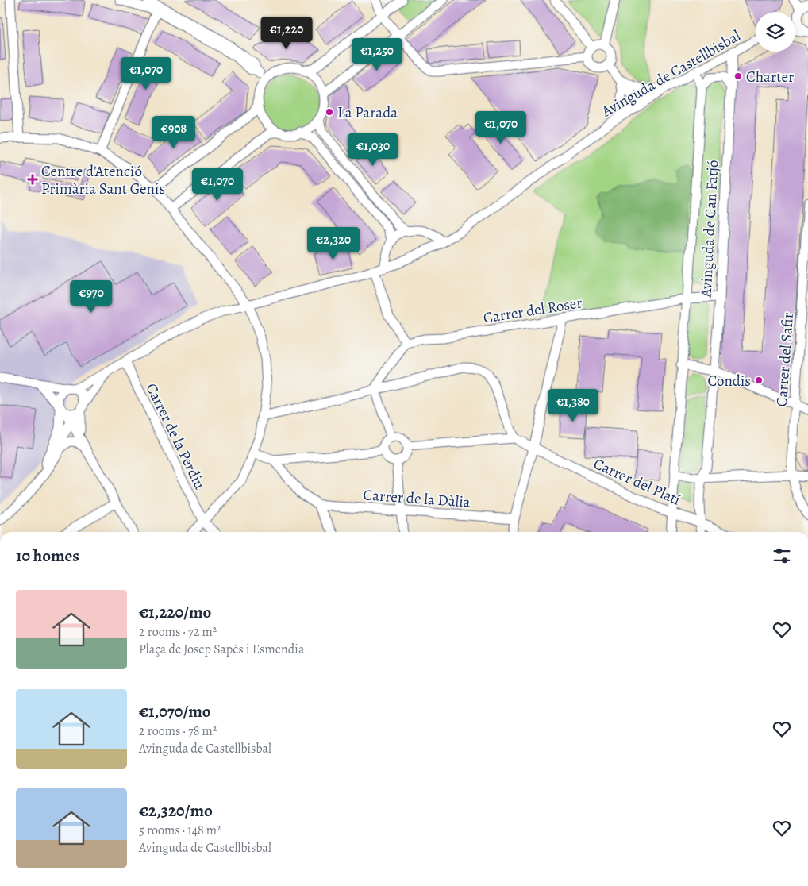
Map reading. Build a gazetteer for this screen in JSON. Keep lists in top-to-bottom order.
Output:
{
  "streets": {
    "street": [
      "Avinguda de Castellbisbal",
      "Avinguda de Can Fatjó",
      "Carrer del Roser",
      "Carrer del Safir",
      "Carrer de la Perdiu",
      "Carrer del Platí",
      "Carrer de la Dàlia"
    ]
  },
  "crossings": [
    ["Avinguda de Castellbisbal", "Avinguda de Can Fatjó"],
    ["Avinguda de Castellbisbal", "Carrer de la Perdiu"],
    ["Avinguda de Can Fatjó", "Carrer del Roser"],
    ["Avinguda de Can Fatjó", "Carrer del Platí"]
  ],
  "places": {
    "other": ["Charter", "La Parada", "Condis"],
    "health": ["Centre d'Atenció Primària Sant Genís"]
  },
  "page": {
    "price": [
      "€1,220",
      "€1,250",
      "€1,070",
      "€1,070",
      "€908",
      "€1,030",
      "€1,070",
      "€2,320",
      "€970",
      "€1,380"
    ],
    "heading": "10 homes",
    "list": [
      {
        "name": "€1,220/mo",
        "note": "2 rooms · 72 m² · Plaça de Josep Sapés i Esmendia"
      },
      {
        "name": "€1,070/mo",
        "note": "2 rooms · 78 m² · Avinguda de Castellbisbal"
      },
      {
        "name": "€2,320/mo",
        "note": "5 rooms · 148 m² · Avinguda de Castellbisbal"
      }
    ]
  }
}
